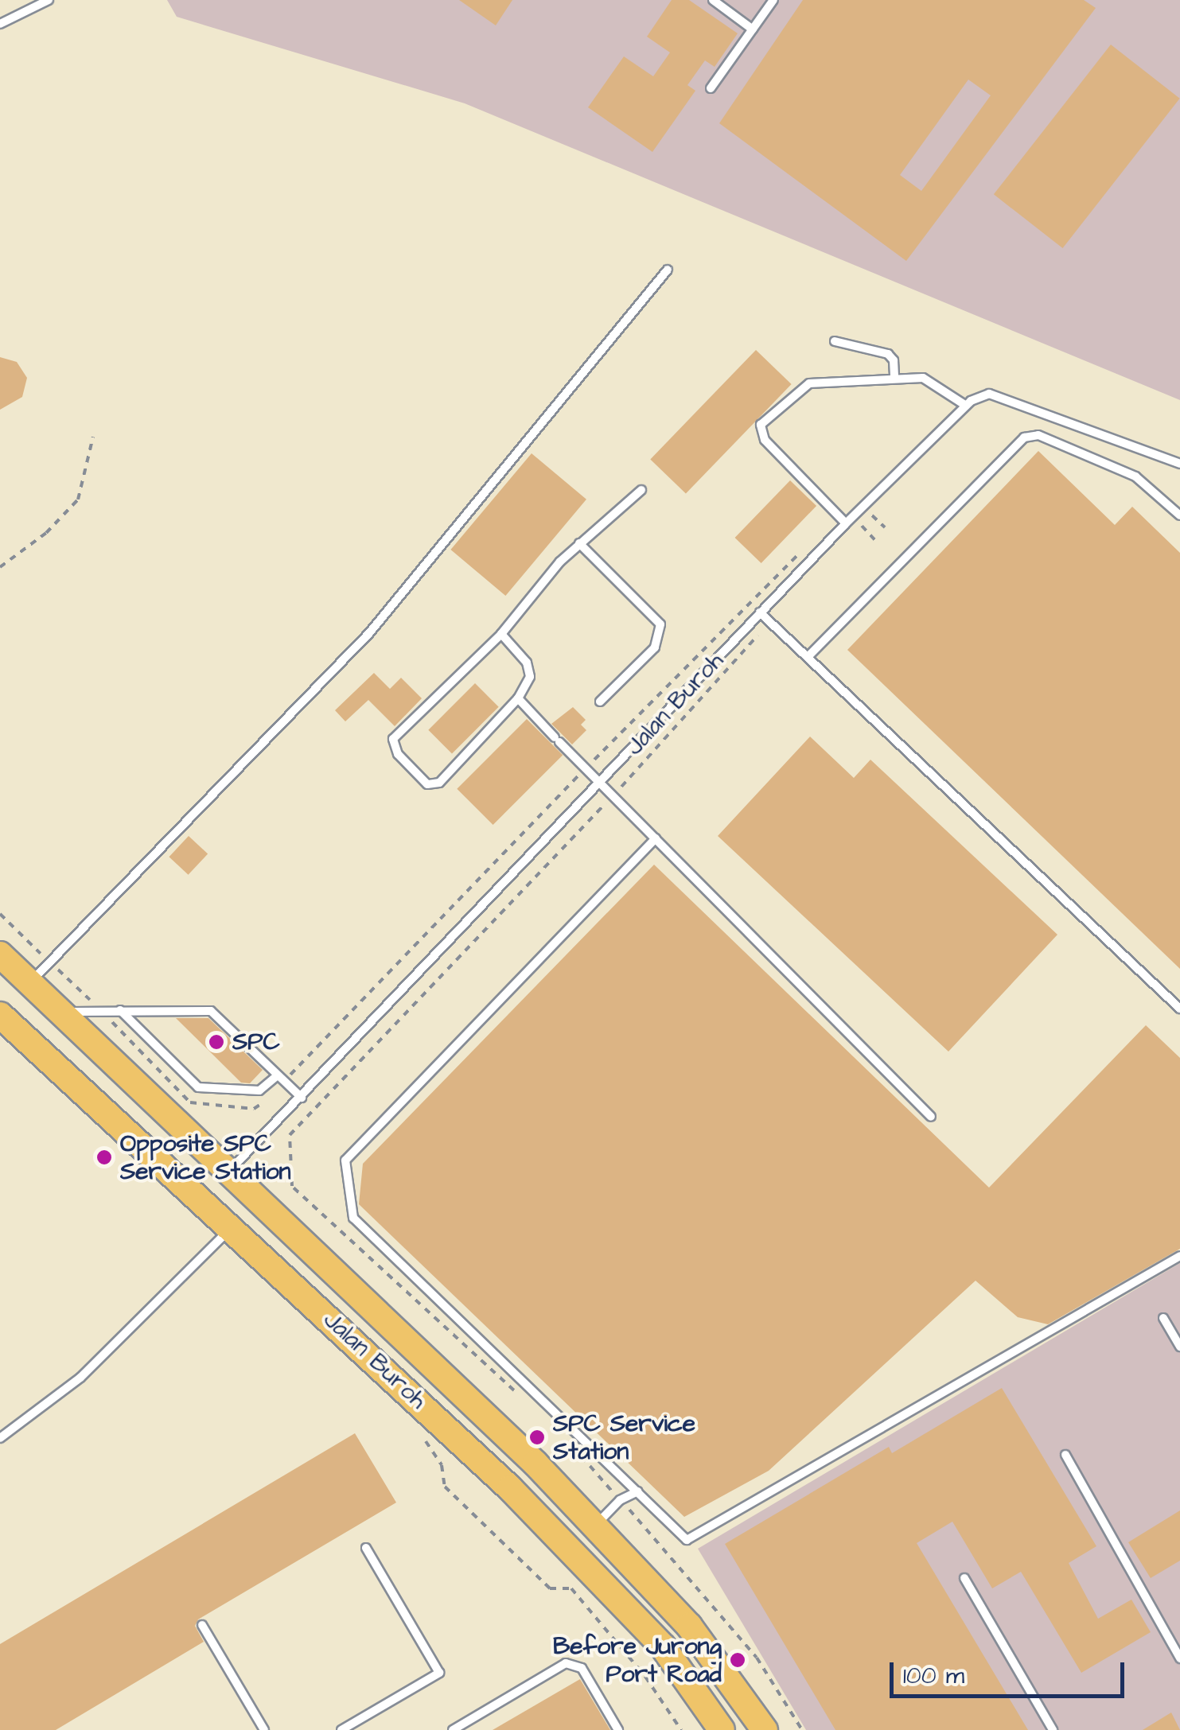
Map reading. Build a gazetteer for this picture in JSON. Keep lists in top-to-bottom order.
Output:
{
  "streets": {
    "highway": ["Jalan Buroh"]
  },
  "places": [
    "SPC",
    "Opposite SPC Service Station",
    "SPC Service Station",
    "Before Jurong Port Road"
  ],
  "scale_bar": "100 m"
}
